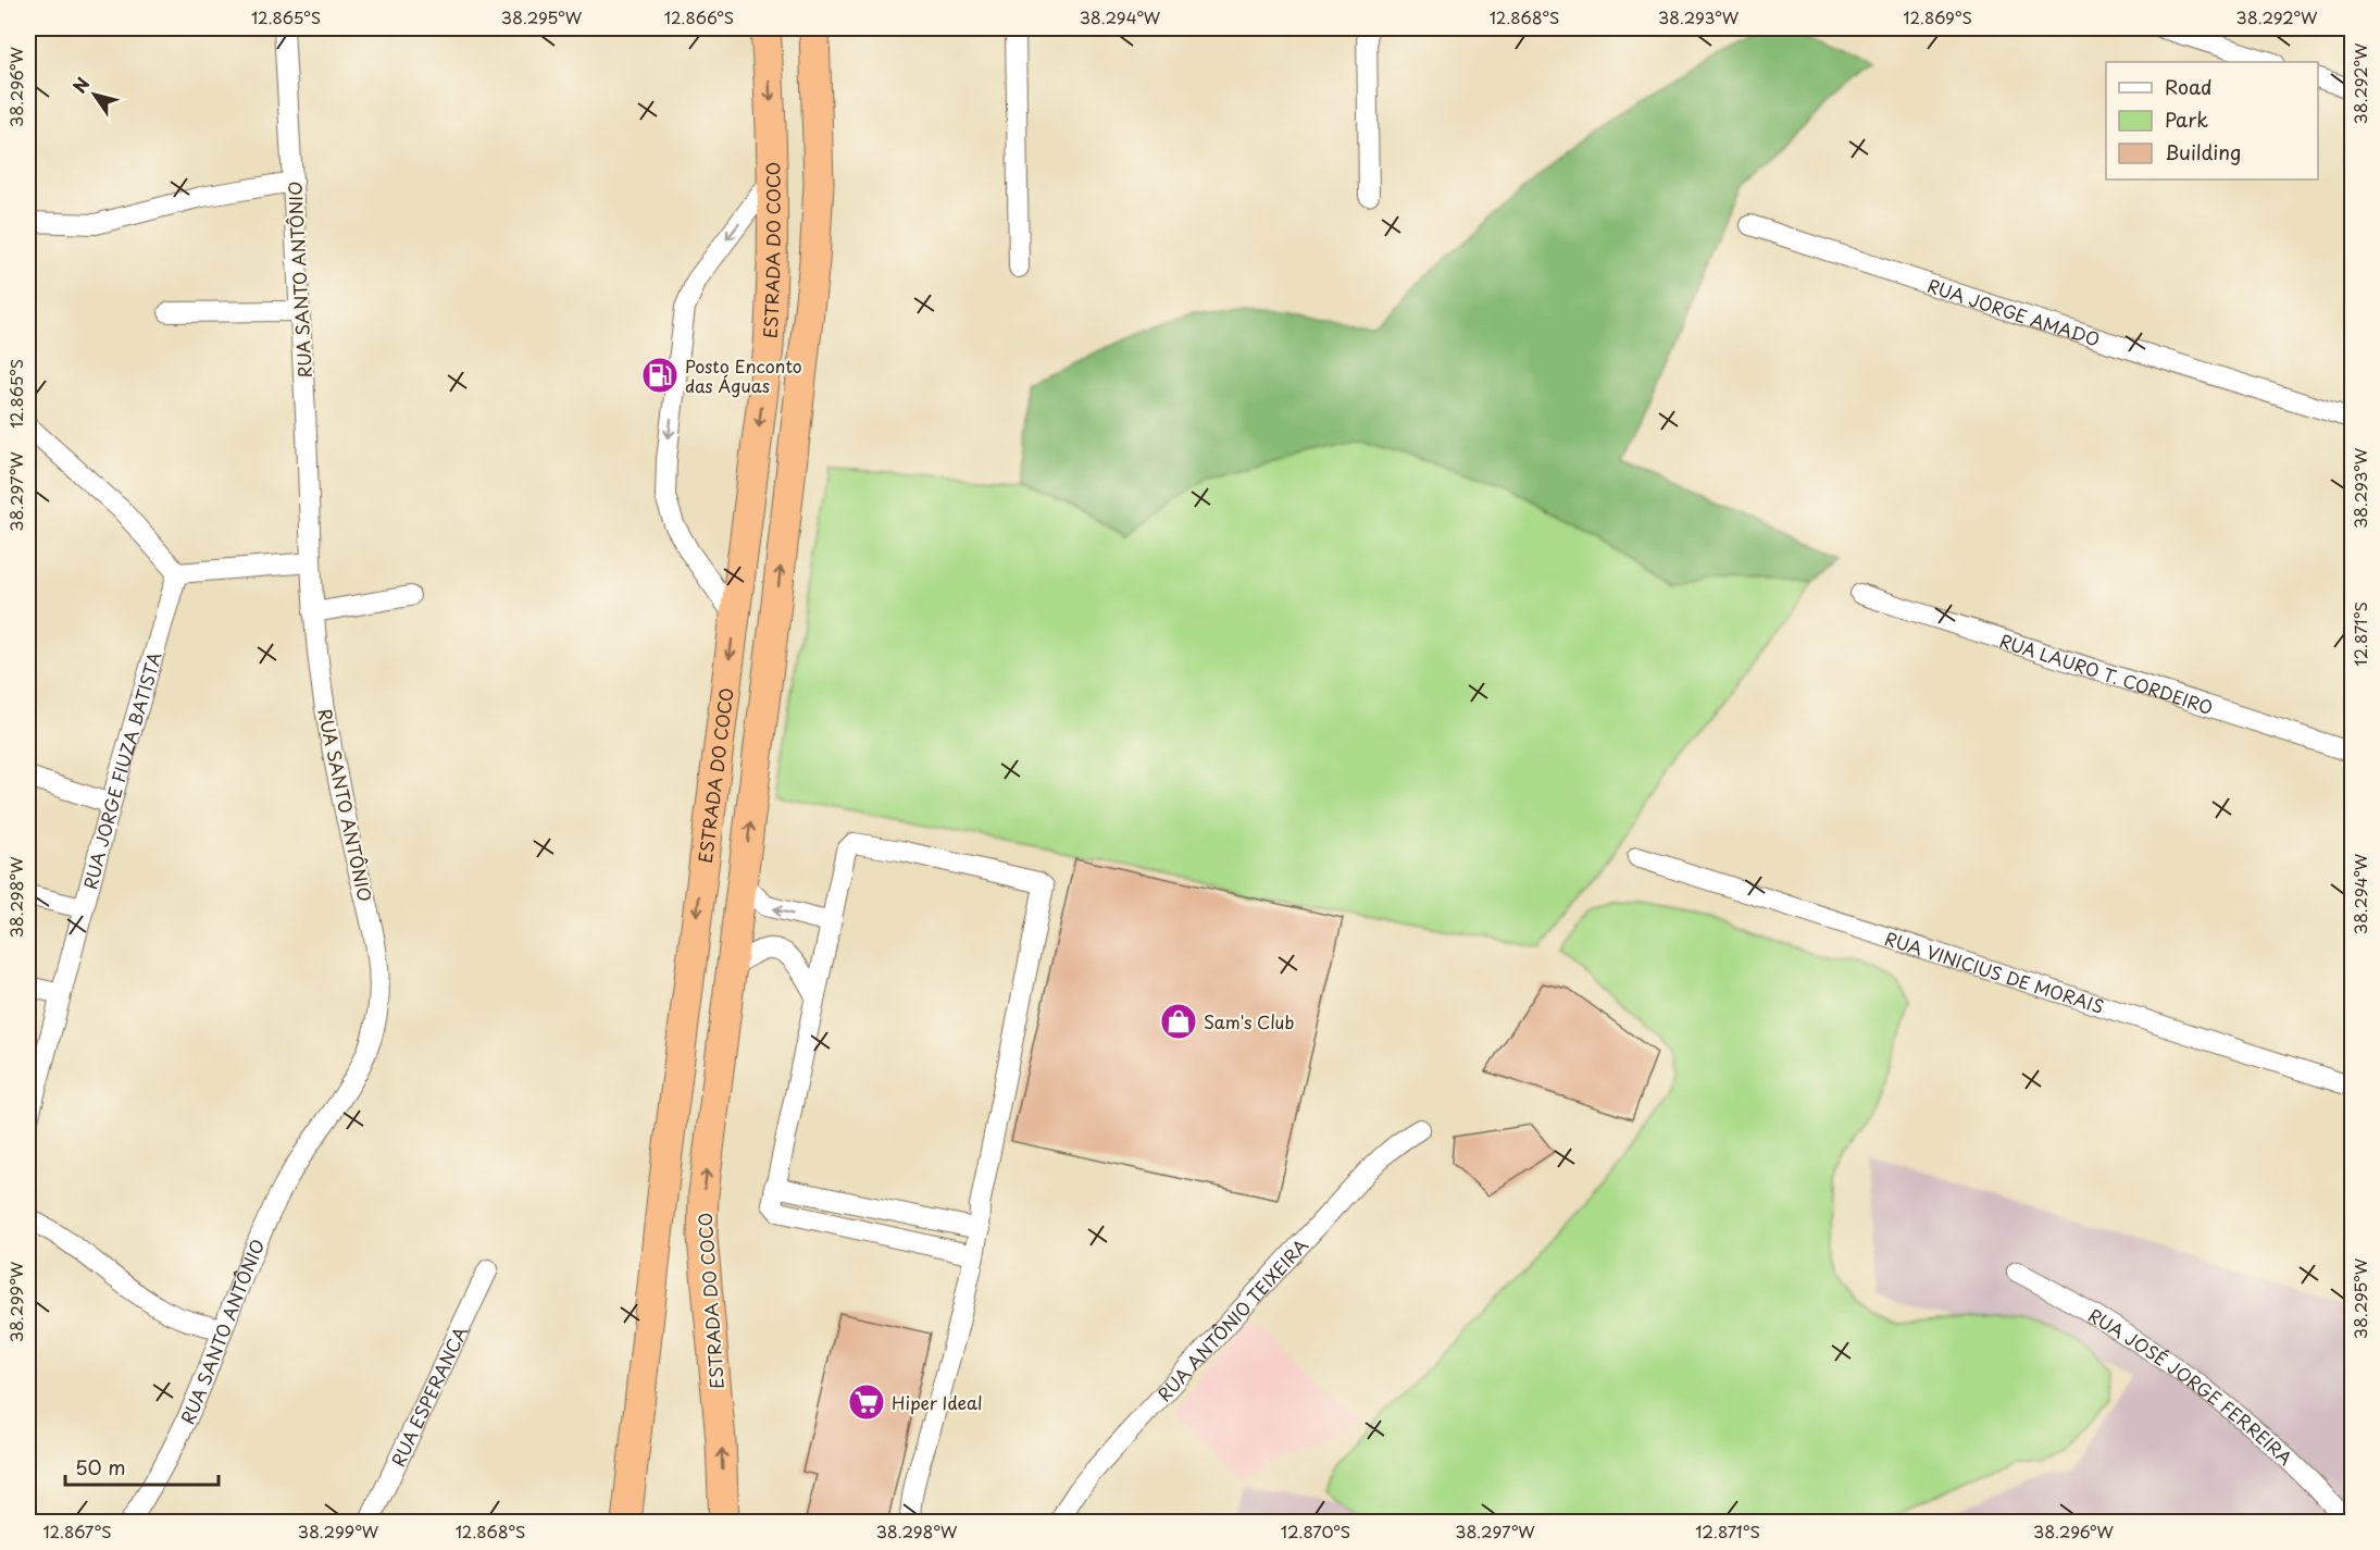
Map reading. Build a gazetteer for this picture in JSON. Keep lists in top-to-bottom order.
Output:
{
  "streets": {
    "highway": ["ESTRADA DO COCO"],
    "street": [
      "RUA SANTO ANTÔNIO",
      "RUA JORGE AMADO",
      "RUA LAURO T. CORDEIRO",
      "RUA JORGE FIUZA BATISTA",
      "RUA VINICIUS DE MORAIS",
      "RUA ANTÔNIO TEIXEIRA",
      "RUA JOSÉ JORGE FERREIRA",
      "RUA ESPERANCA"
    ]
  },
  "places": {
    "fuel station": ["Posto Enconto das Águas"],
    "shop": ["Sam's Club"],
    "supermarket": ["Hiper Ideal"]
  },
  "legend": ["Road", "Park", "Building"],
  "scale_bar": "50 m",
  "north": "top left",
  "coordinates": [
    "12.865°S",
    "38.295°W",
    "12.866°S",
    "38.294°W",
    "12.868°S",
    "38.293°W",
    "12.869°S",
    "38.292°W",
    "38.296°W",
    "38.297°W",
    "12.871°S",
    "38.298°W",
    "38.299°W",
    "12.867°S",
    "12.870°S"
  ]
}
